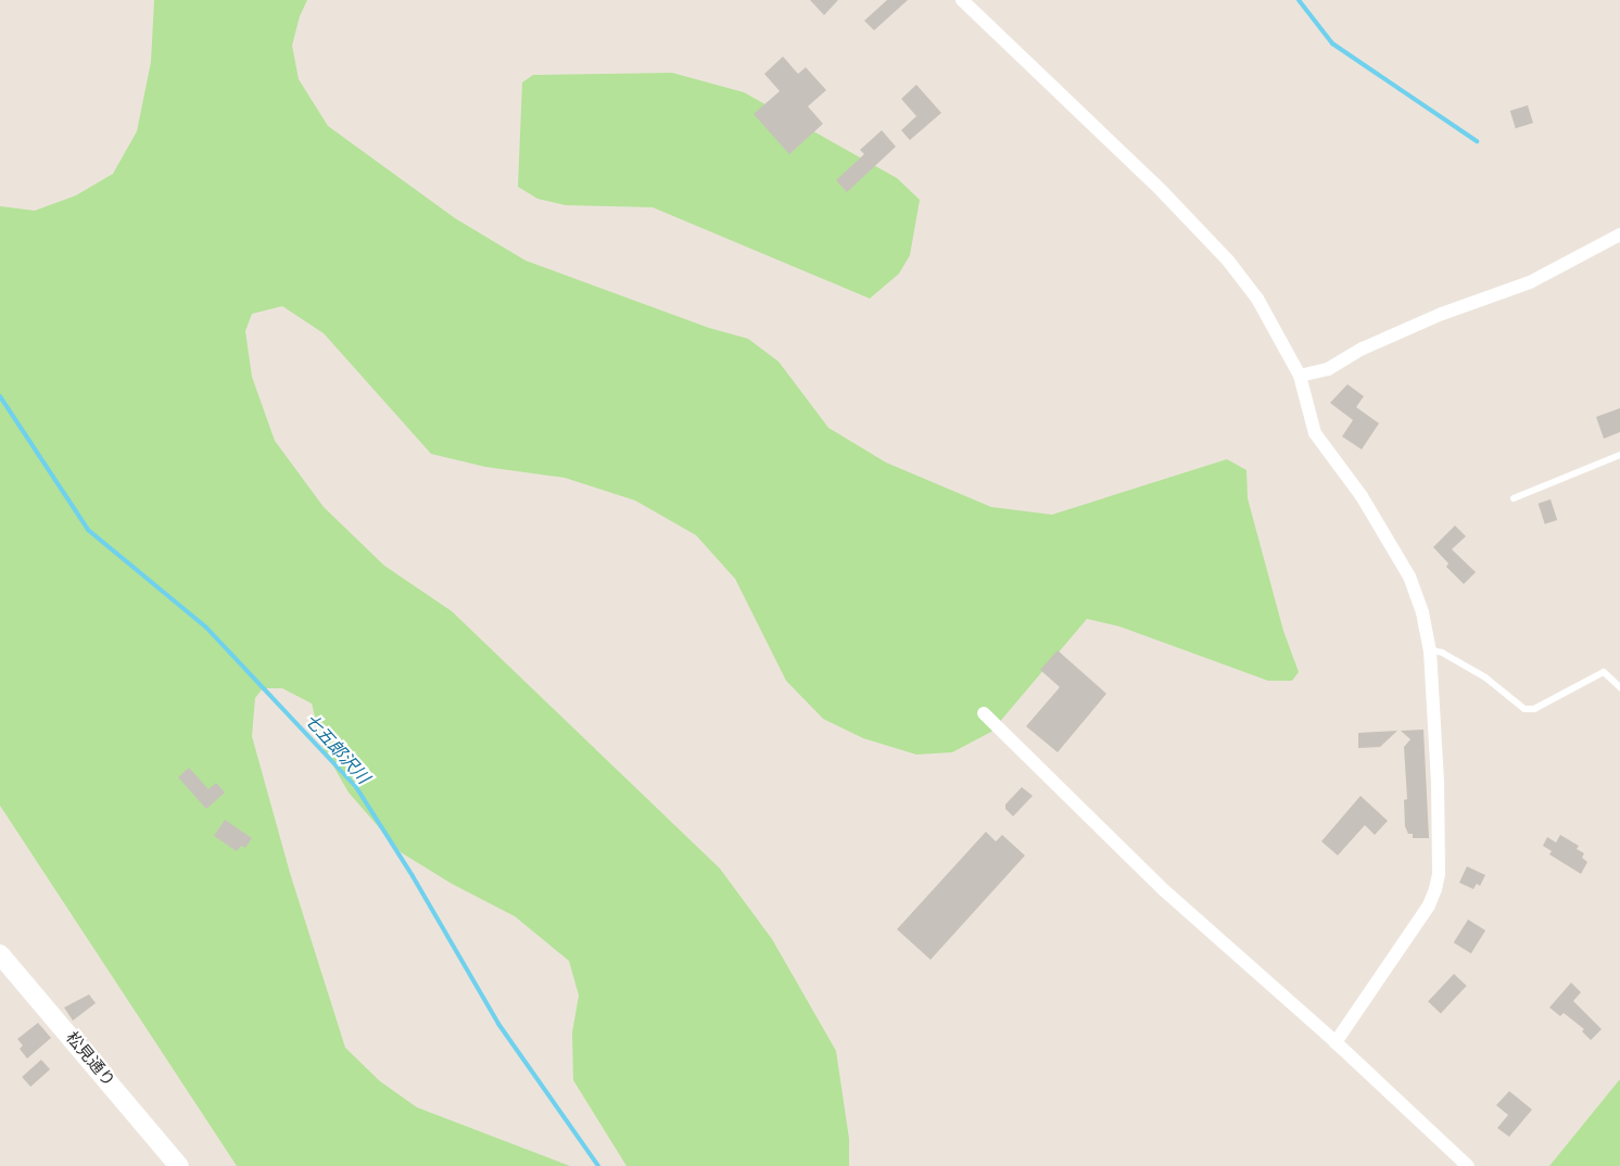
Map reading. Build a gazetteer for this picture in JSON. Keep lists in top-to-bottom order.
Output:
{
  "streets": {
    "street": ["松見通り"]
  },
  "water": ["七五郎沢川"]
}
